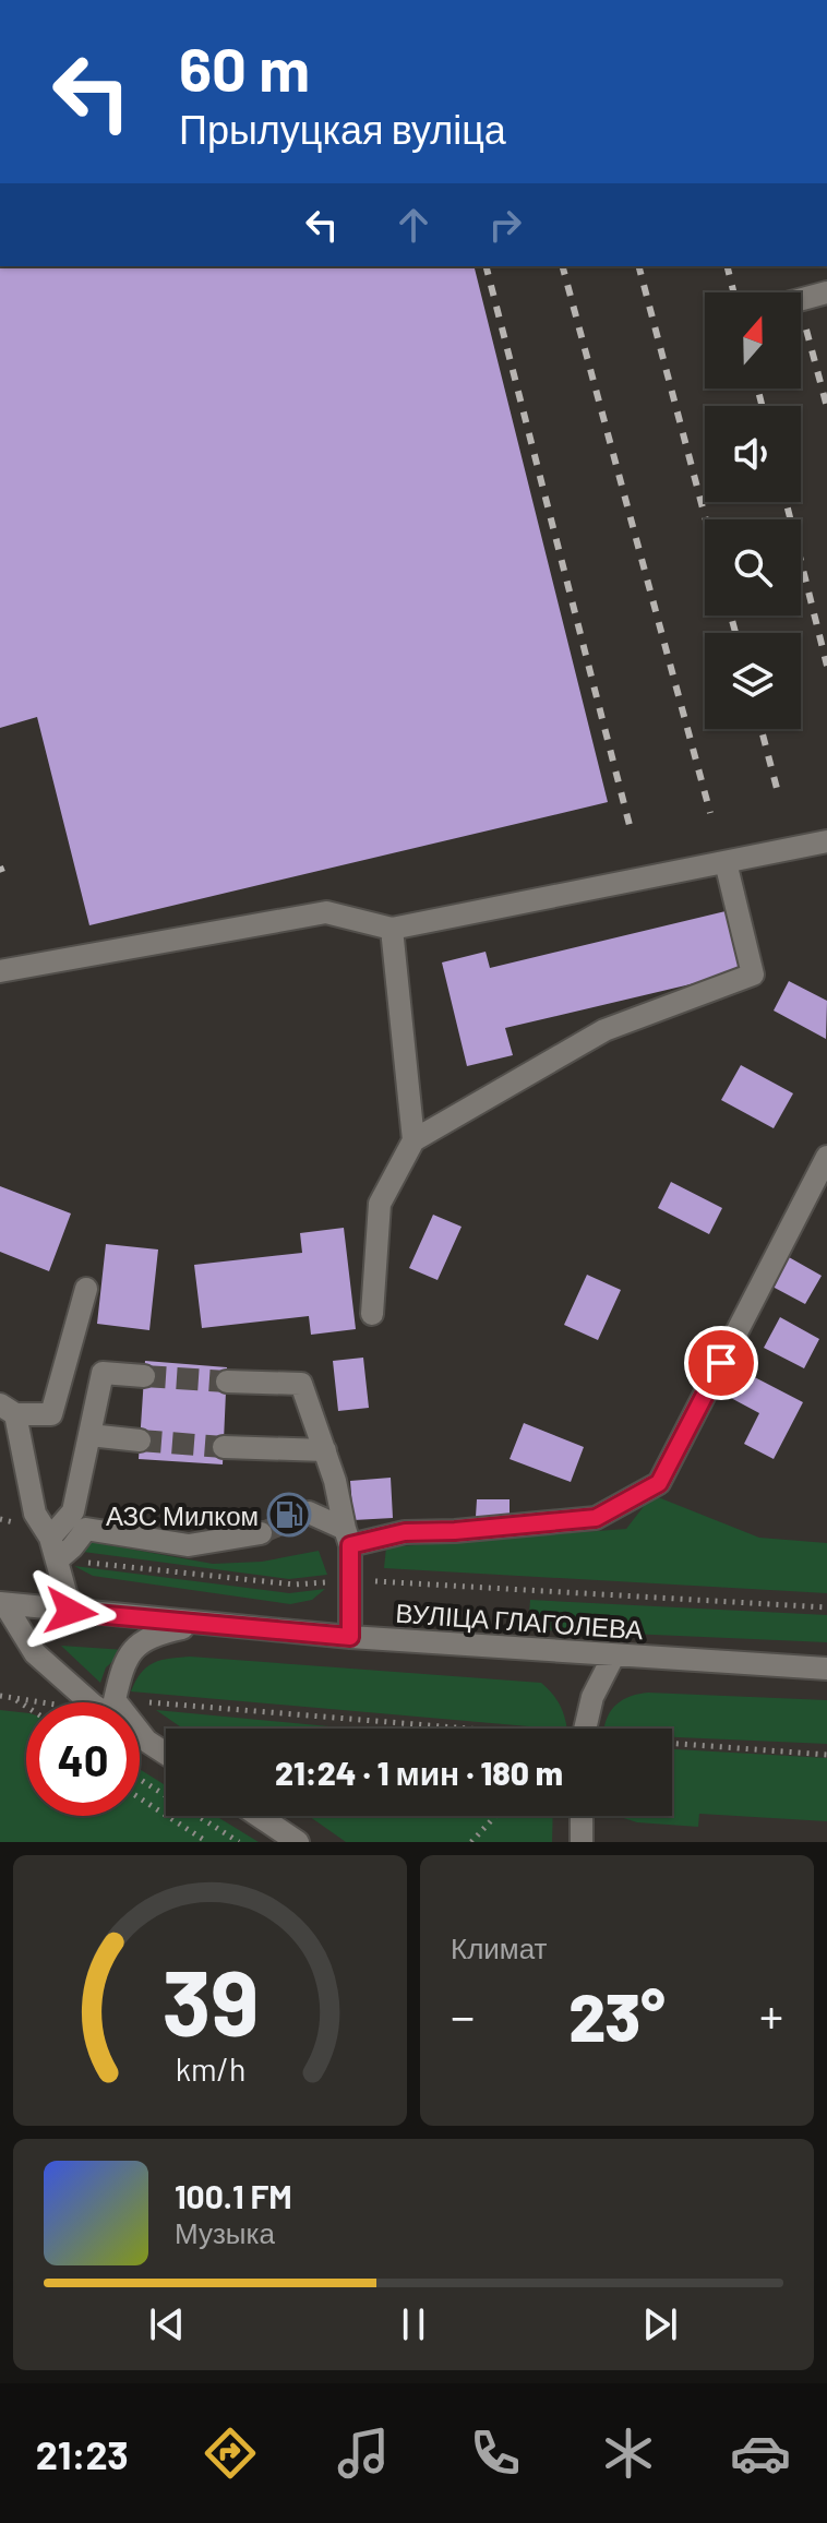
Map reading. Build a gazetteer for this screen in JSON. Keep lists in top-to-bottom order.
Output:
{
  "streets": {
    "street": ["ВУЛІЦА ГЛАГОЛЕВА"]
  },
  "places": {
    "fuel station": ["АЗС Милком"]
  },
  "north": "top",
  "page": {
    "turn": ["60 m", "Прылуцкая вуліца"],
    "limit": "40",
    "trip": "21:24 · 1 мин · 180 m",
    "tile": "Климат",
    "heat": ["−", "23°", "+"],
    "song": ["100.1 FM", "Музыка"],
    "tabs": "21:23",
    "gauge": ["39", "km/h"]
  }
}
